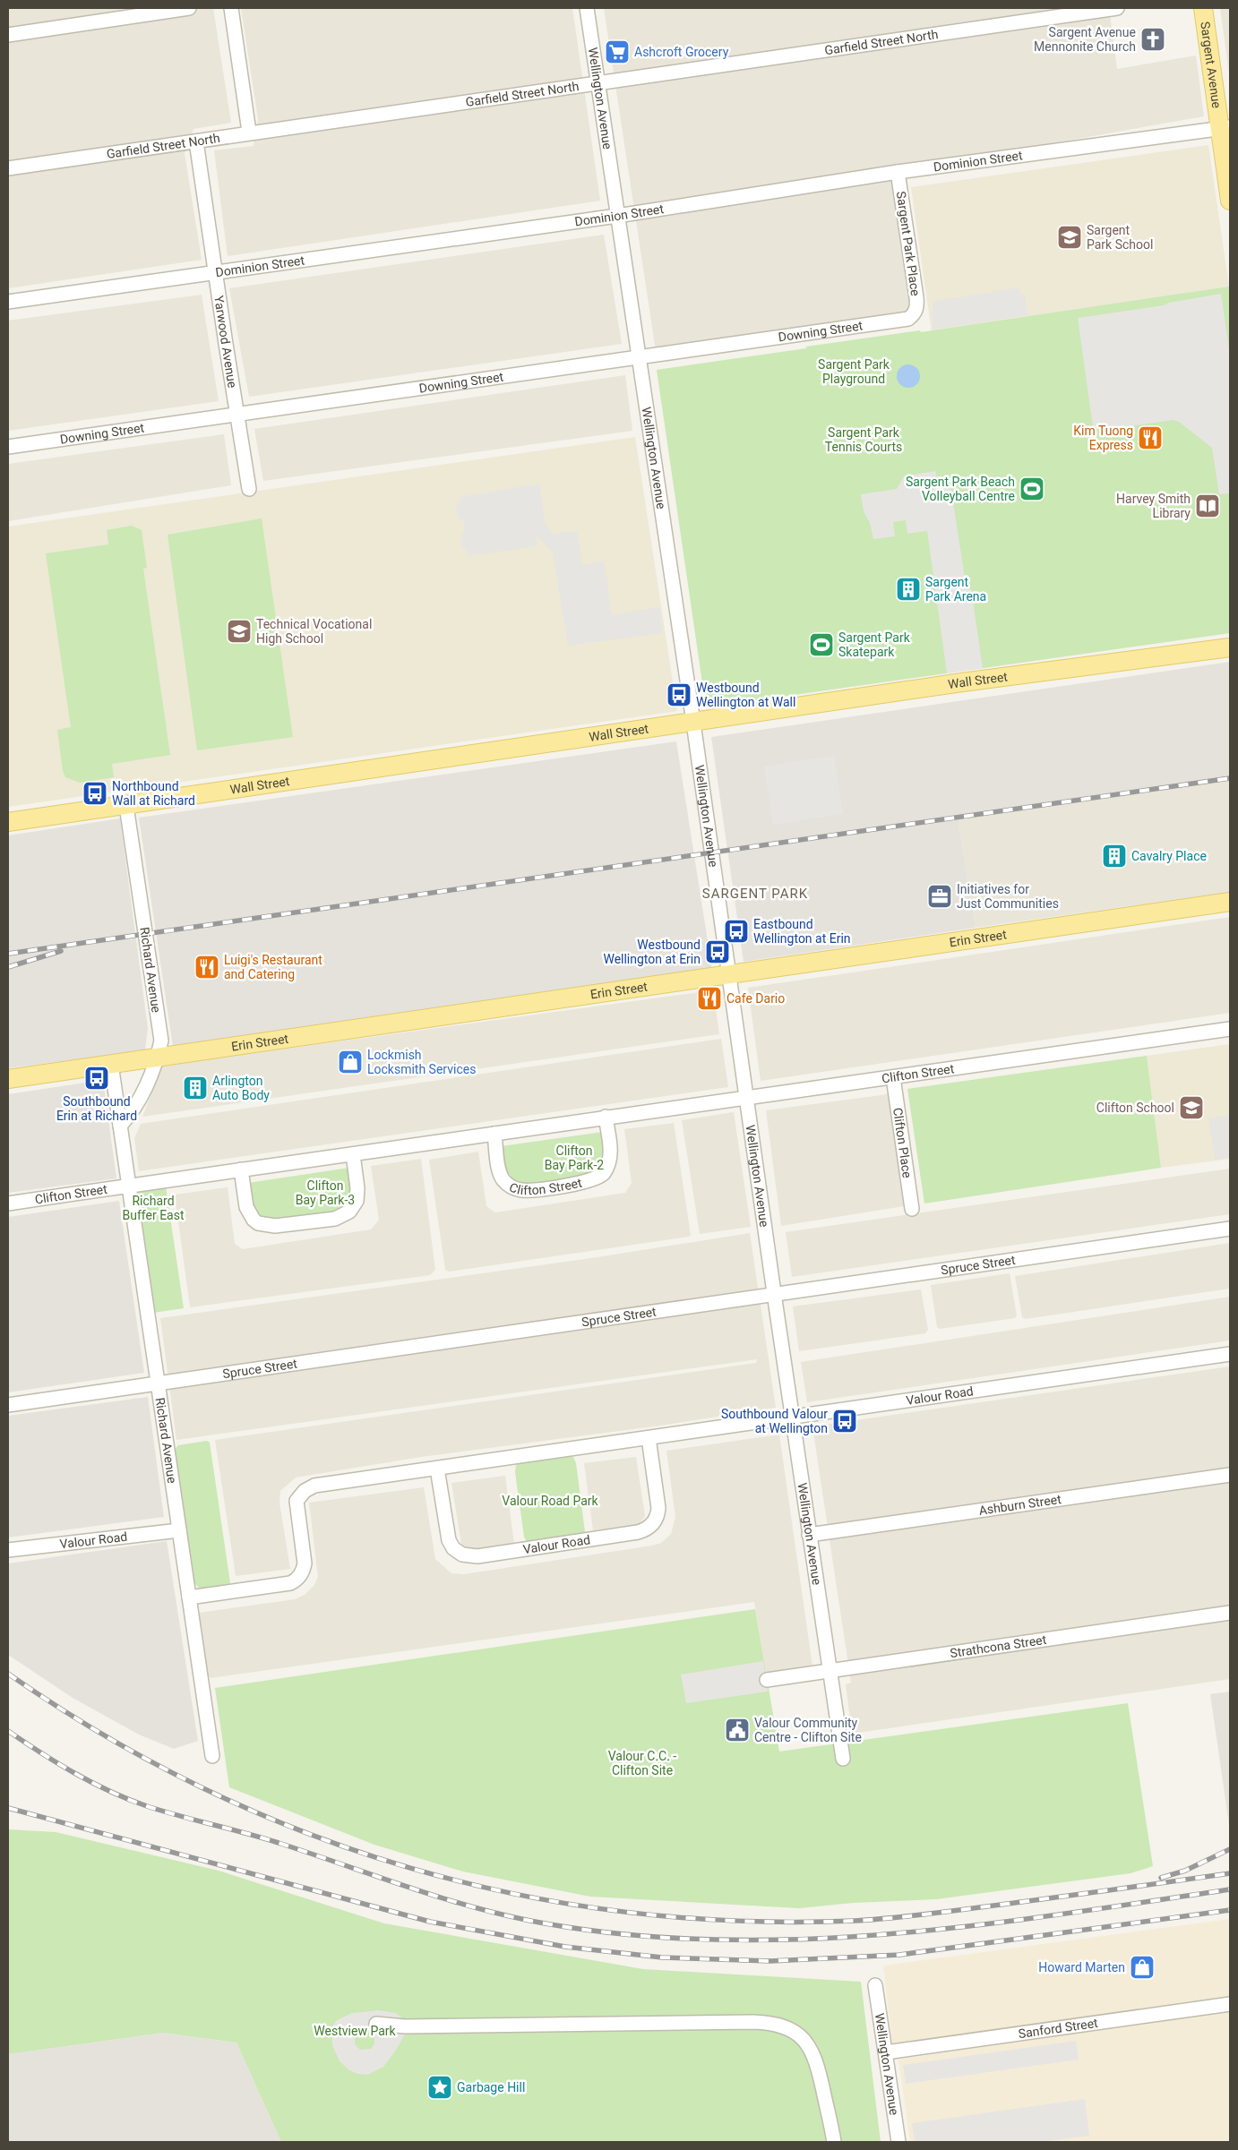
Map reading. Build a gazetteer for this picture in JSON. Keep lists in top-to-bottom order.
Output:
{
  "streets": {
    "main road": ["Sargent Avenue", "Wall Street", "Erin Street"],
    "street": [
      "Garfield Street North",
      "Wellington Avenue",
      "Dominion Street",
      "Sargent Park Place",
      "Downing Street",
      "Yarwood Avenue",
      "Richard Avenue",
      "Clifton Street",
      "Clifton Place",
      "Spruce Street",
      "Valour Road",
      "Ashburn Street",
      "Strathcona Street",
      "Sanford Street"
    ]
  },
  "crossings": [
    ["Garfield Street North", "Wellington Avenue"],
    ["Garfield Street North", "Yarwood Avenue"],
    ["Sargent Avenue", "Dominion Street"],
    ["Wellington Avenue", "Dominion Street"],
    ["Wellington Avenue", "Downing Street"],
    ["Wellington Avenue", "Wall Street"],
    ["Wellington Avenue", "Erin Street"],
    ["Wellington Avenue", "Clifton Street"],
    ["Wellington Avenue", "Spruce Street"],
    ["Wellington Avenue", "Valour Road"],
    ["Wellington Avenue", "Ashburn Street"],
    ["Wellington Avenue", "Strathcona Street"],
    ["Wellington Avenue", "Sanford Street"],
    ["Dominion Street", "Sargent Park Place"],
    ["Dominion Street", "Yarwood Avenue"],
    ["Sargent Park Place", "Downing Street"],
    ["Downing Street", "Yarwood Avenue"],
    ["Wall Street", "Richard Avenue"],
    ["Erin Street", "Richard Avenue"],
    ["Richard Avenue", "Clifton Street"],
    ["Richard Avenue", "Spruce Street"],
    ["Richard Avenue", "Valour Road"],
    ["Clifton Street", "Clifton Place"]
  ],
  "districts": ["SARGENT PARK"],
  "parks": [
    "Sargent Park Playground",
    "Sargent Park Tennis Courts",
    "Clifton Bay Park-2",
    "Clifton Bay Park-3",
    "Richard Buffer East",
    "Valour Road Park",
    "Valour C.C. - Clifton Site",
    "Westview Park"
  ],
  "places": {
    "church": ["Sargent Avenue Mennonite Church"],
    "supermarket": ["Ashcroft Grocery"],
    "school or university": ["Sargent Park School", "Technical Vocational High School", "Clifton School"],
    "restaurant": ["Kim Tuong Express", "Luigi's Restaurant and Catering", "Cafe Dario"],
    "sports": ["Sargent Park Beach Volleyball Centre", "Sargent Park Skatepark"],
    "library": ["Harvey Smith Library"],
    "building": ["Sargent Park Arena", "Cavalry Place", "Arlington Auto Body"],
    "bus stop": [
      "Westbound Wellington at Wall",
      "Northbound Wall at Richard",
      "Eastbound Wellington at Erin",
      "Westbound Wellington at Erin",
      "Southbound Erin at Richard",
      "Southbound Valour at Wellington"
    ],
    "office": ["Initiatives for Just Communities"],
    "shop": ["Lockmish Locksmith Services", "Howard Marten"],
    "public building": ["Valour Community Centre - Clifton Site"],
    "place": ["Garbage Hill"]
  }
}
